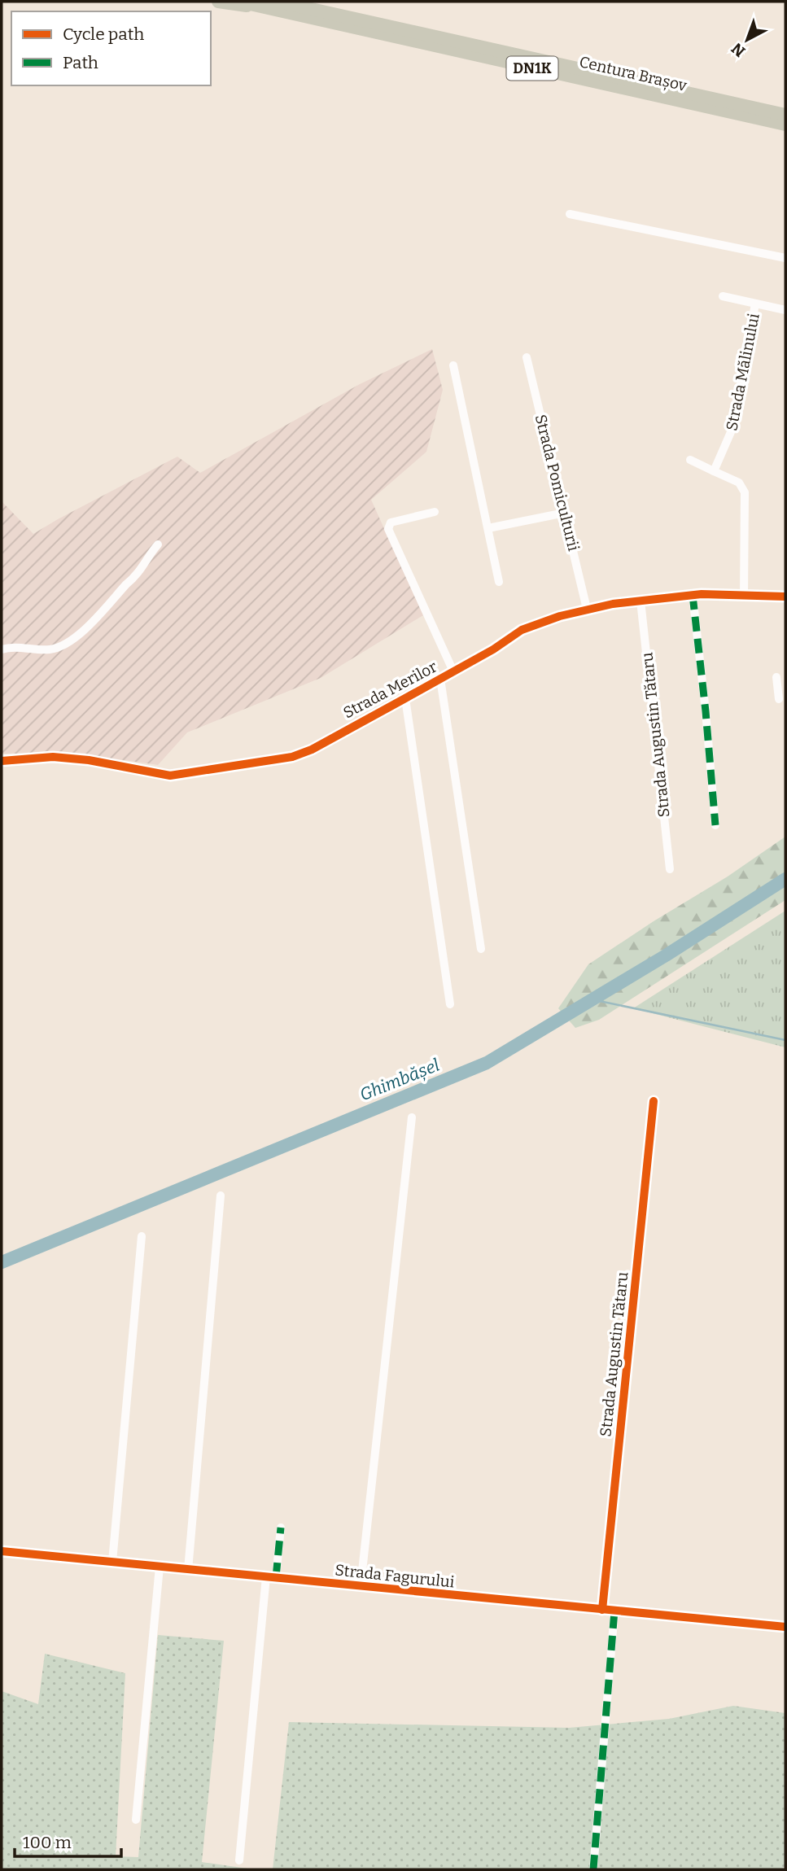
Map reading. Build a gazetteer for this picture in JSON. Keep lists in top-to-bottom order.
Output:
{
  "streets": {
    "highway": ["DN1K", "Centura Brașov"],
    "street": [
      "Strada Mălinului",
      "Strada Pomiculturii",
      "Strada Merilor",
      "Strada Augustin Tătaru",
      "Strada Fagurului"
    ]
  },
  "crossings": [
    ["Strada Pomiculturii", "Strada Merilor"],
    ["Strada Merilor", "Strada Augustin Tătaru"],
    ["Strada Augustin Tătaru", "Strada Fagurului"]
  ],
  "water": ["Ghimbășel"],
  "legend": ["Cycle path", "Path"],
  "scale_bar": "100 m",
  "north": "bottom left"
}
